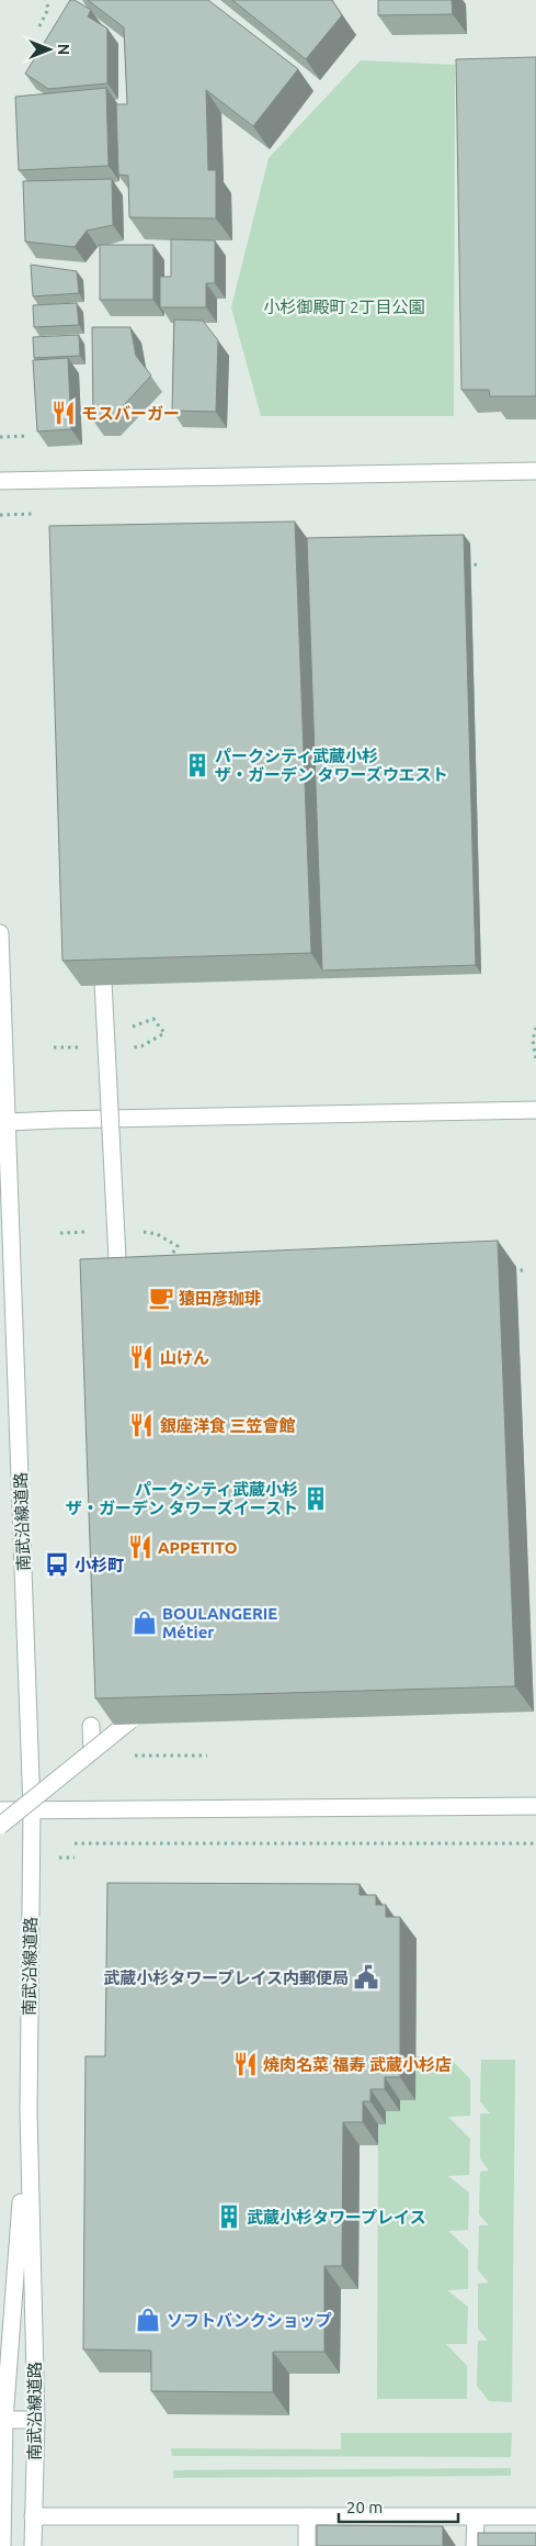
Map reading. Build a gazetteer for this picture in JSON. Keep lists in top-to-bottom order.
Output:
{
  "streets": {
    "street": ["南武沿線道路"]
  },
  "parks": ["小杉御殿町 2丁目公園"],
  "places": {
    "restaurant": [
      "モスバーガー",
      "山けん",
      "銀座洋食 三笠會館",
      "APPETITO",
      "焼肉名菜 福寿 武蔵小杉店"
    ],
    "building": ["パークシティ武蔵小杉 ザ・ガーデン タワーズウエスト", "パークシティ武蔵小杉 ザ・ガーデン タワーズイースト", "武蔵小杉タワープレイス"],
    "cafe": ["猿田彦珈琲"],
    "bus stop": ["小杉町"],
    "shop": ["BOULANGERIE Métier", "ソフトバンクショップ"],
    "public building": ["武蔵小杉タワープレイス内郵便局"]
  },
  "scale_bar": "20 m",
  "north": "right"
}
